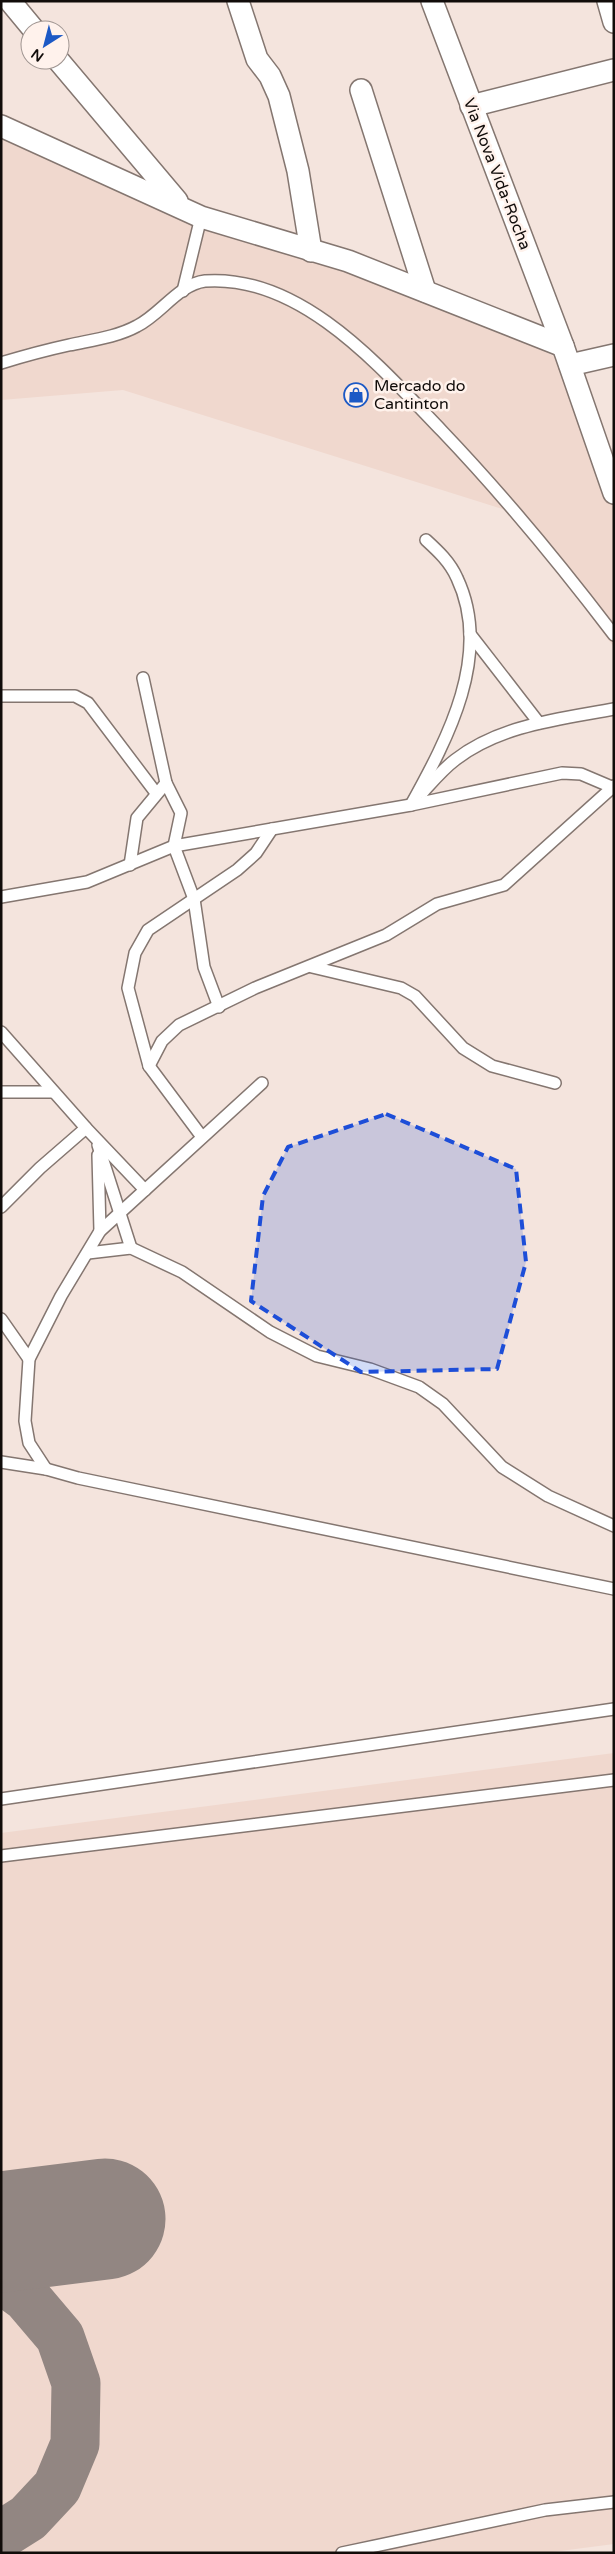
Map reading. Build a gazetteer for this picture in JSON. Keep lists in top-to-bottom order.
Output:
{
  "streets": {
    "street": ["Via Nova Vida-Rocha"]
  },
  "places": {
    "shop": ["Mercado do Cantinton"]
  },
  "north": "bottom left"
}
